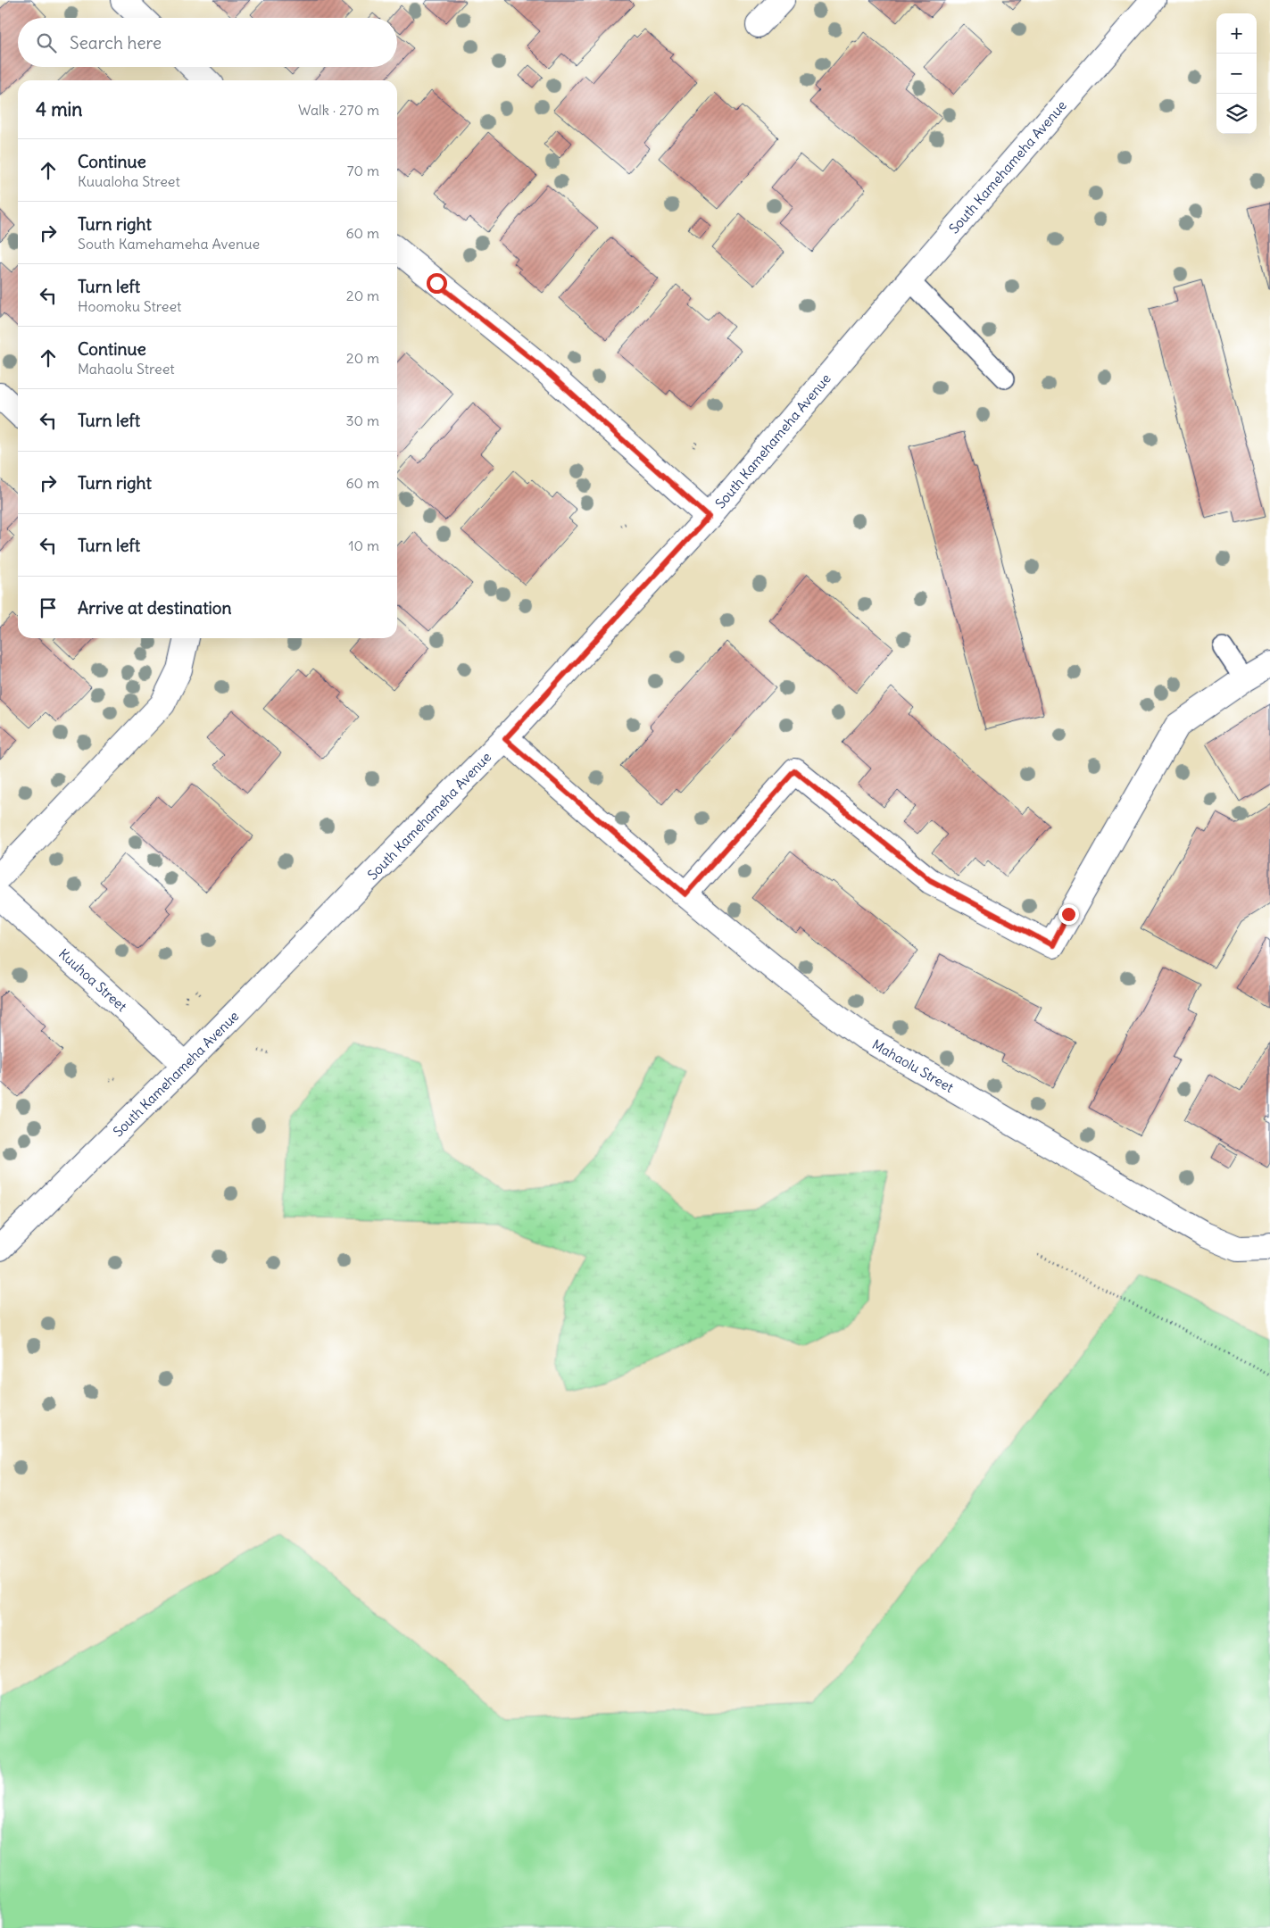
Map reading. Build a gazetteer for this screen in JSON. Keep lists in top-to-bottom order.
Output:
{
  "streets": {
    "street": ["South Kamehameha Avenue", "Kuuhoa Street", "Mahaolu Street"]
  },
  "crossings": [
    ["South Kamehameha Avenue", "Kuuhoa Street"],
    ["South Kamehameha Avenue", "Mahaolu Street"]
  ],
  "page": {
    "map_buttons": ["+", "−"],
    "search": "Search here",
    "heading": ["4 min", "Walk · 270 m"],
    "list": [
      ["Continue", "Kuualoha Street", "70 m"],
      ["Turn right", "South Kamehameha Avenue", "60 m"],
      ["Turn left", "Hoomoku Street", "20 m"],
      ["Continue", "Mahaolu Street", "20 m"],
      ["Turn left", "30 m"],
      ["Turn right", "60 m"],
      ["Turn left", "10 m"],
      "Arrive at destination"
    ]
  }
}
